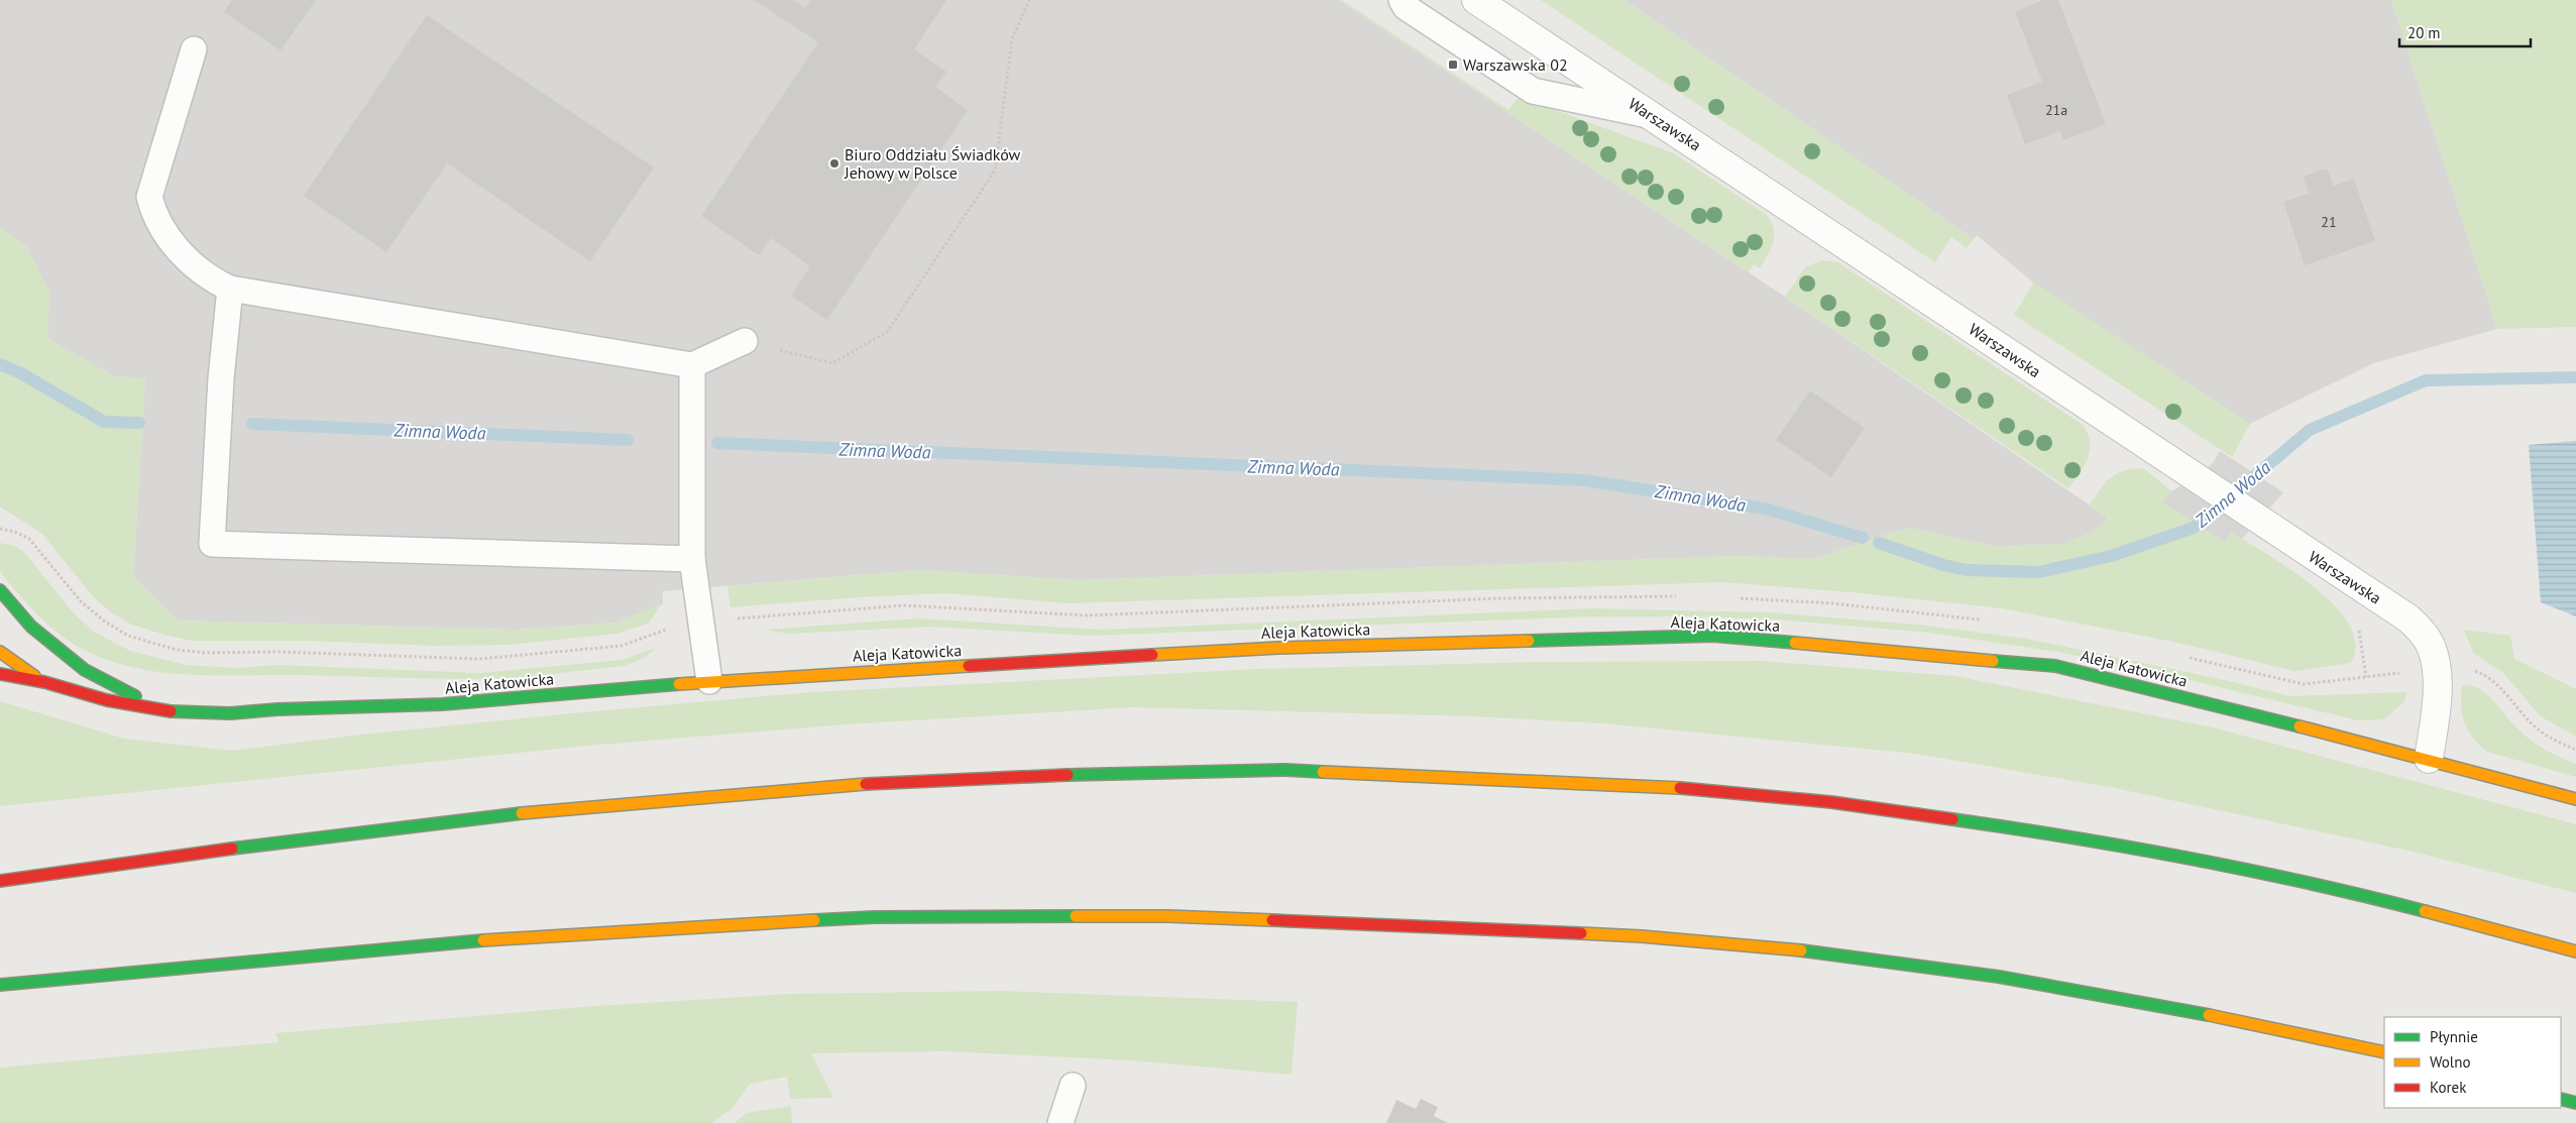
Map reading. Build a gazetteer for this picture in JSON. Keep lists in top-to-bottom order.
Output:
{
  "streets": {
    "main road": ["Aleja Katowicka"],
    "street": ["Warszawska"]
  },
  "crossings": [
    ["Warszawska", "Aleja Katowicka"]
  ],
  "water": ["Zimna Woda"],
  "places": {
    "transit": ["Warszawska 02"],
    "other": ["Biuro Oddziału Świadków Jehowy w Polsce"]
  },
  "house_numbers": ["21a", "21"],
  "legend": ["Płynnie", "Wolno", "Korek"],
  "scale_bar": "20 m"
}
